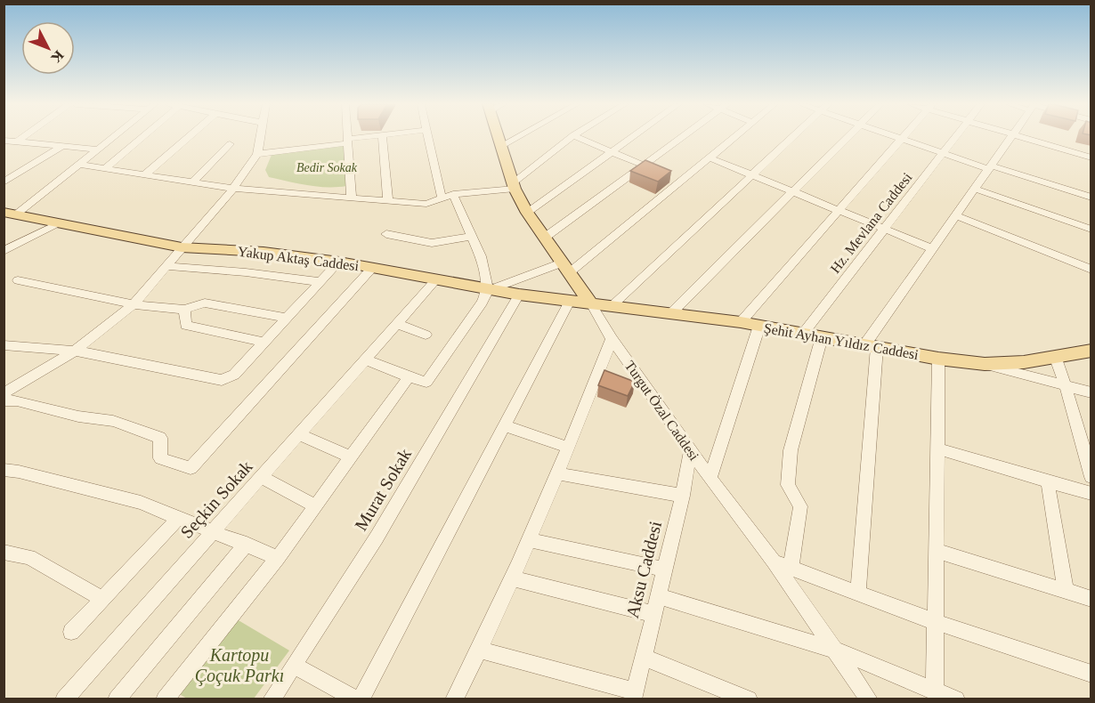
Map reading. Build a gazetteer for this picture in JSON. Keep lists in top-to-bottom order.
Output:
{
  "streets": {
    "main road": ["Yakup Aktaş Caddesi", "Şehit Ayhan Yıldız Caddesi", "Turgut Özal Caddesi"],
    "street": [
      "Hz. Mevlana Caddesi",
      "Murat Sokak",
      "Seçkin Sokak",
      "Aksu Caddesi"
    ]
  },
  "crossings": [
    ["Hz. Mevlana Caddesi", "Şehit Ayhan Yıldız Caddesi"],
    ["Yakup Aktaş Caddesi", "Şehit Ayhan Yıldız Caddesi"],
    ["Yakup Aktaş Caddesi", "Turgut Özal Caddesi"],
    ["Yakup Aktaş Caddesi", "Murat Sokak"],
    ["Yakup Aktaş Caddesi", "Seçkin Sokak"],
    ["Şehit Ayhan Yıldız Caddesi", "Turgut Özal Caddesi"],
    ["Turgut Özal Caddesi", "Aksu Caddesi"]
  ],
  "parks": ["Bedir Sokak", "Kartopu Çoçuk Parkı"],
  "north": "bottom right"
}
